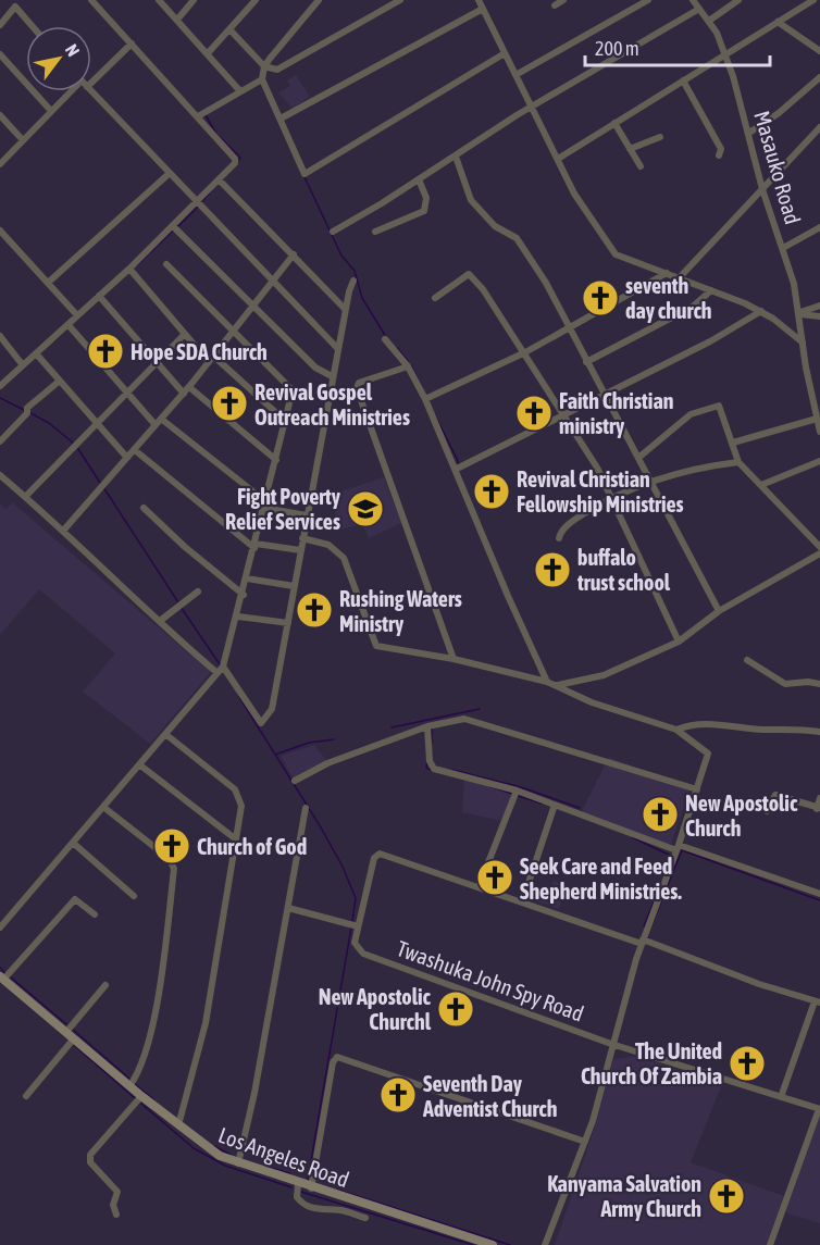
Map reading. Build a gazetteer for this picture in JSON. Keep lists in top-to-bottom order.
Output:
{
  "streets": {
    "main road": ["Los Angeles Road"],
    "street": ["Masauko Road", "Twashuka John Spy Road"]
  },
  "places": {
    "church": [
      "seventh day church",
      "Hope SDA Church",
      "Revival Gospel Outreach Ministries",
      "Faith Christian ministry",
      "Revival Christian Fellowship Ministries",
      "buffalo trust school",
      "Rushing Waters Ministry",
      "New Apostolic Church",
      "Church of God",
      "Seek Care and Feed Shepherd Ministries.",
      "New Apostolic Churchl",
      "The United Church Of Zambia",
      "Seventh Day Adventist Church",
      "Kanyama Salvation Army Church"
    ],
    "school or university": ["Fight Poverty Relief Services"]
  },
  "scale_bar": "200 m",
  "north": "top right"
}
